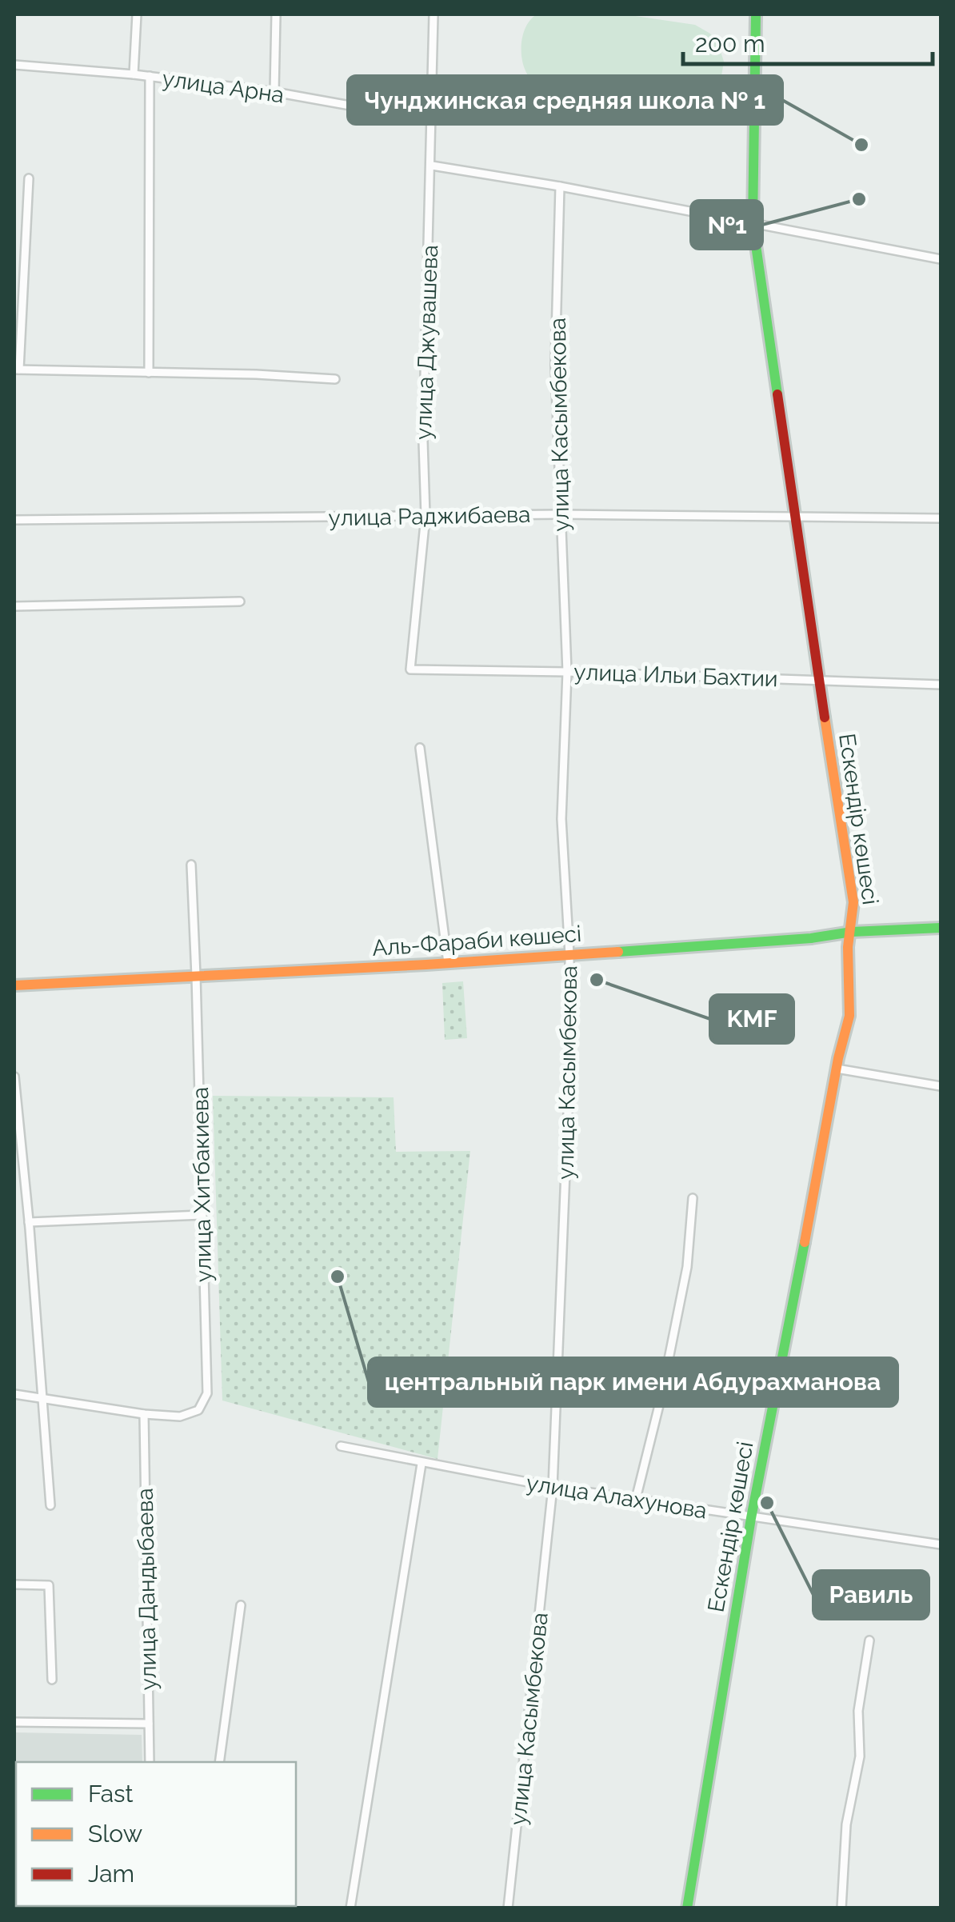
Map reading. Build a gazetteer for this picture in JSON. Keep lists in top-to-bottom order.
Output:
{
  "streets": {
    "street": [
      "улица Арна",
      "улица Джувашева",
      "улица Касымбекова",
      "улица Раджибаева",
      "улица Ильи Бахтии",
      "Ескендір көшесі",
      "Аль-Фараби көшесі",
      "улица Хитбакиева",
      "улица Алахунова",
      "улица Дандыбаева"
    ]
  },
  "crossings": [
    ["улица Арна", "улица Джувашева"],
    ["улица Джувашева", "улица Раджибаева"],
    ["улица Джувашева", "улица Ильи Бахтии"],
    ["улица Касымбекова", "улица Раджибаева"],
    ["улица Касымбекова", "улица Ильи Бахтии"],
    ["улица Касымбекова", "Аль-Фараби көшесі"],
    ["улица Касымбекова", "улица Алахунова"],
    ["улица Раджибаева", "Ескендір көшесі"],
    ["улица Ильи Бахтии", "Ескендір көшесі"],
    ["Ескендір көшесі", "Аль-Фараби көшесі"],
    ["Ескендір көшесі", "улица Алахунова"],
    ["Аль-Фараби көшесі", "улица Хитбакиева"],
    ["улица Хитбакиева", "улица Дандыбаева"]
  ],
  "places": [
    "Чунджинская средняя школа № 1",
    "№1",
    "KMF",
    "центральный парк имени Абдурахманова",
    "Равиль"
  ],
  "legend": ["Fast", "Slow", "Jam"],
  "scale_bar": "200 m"
}
